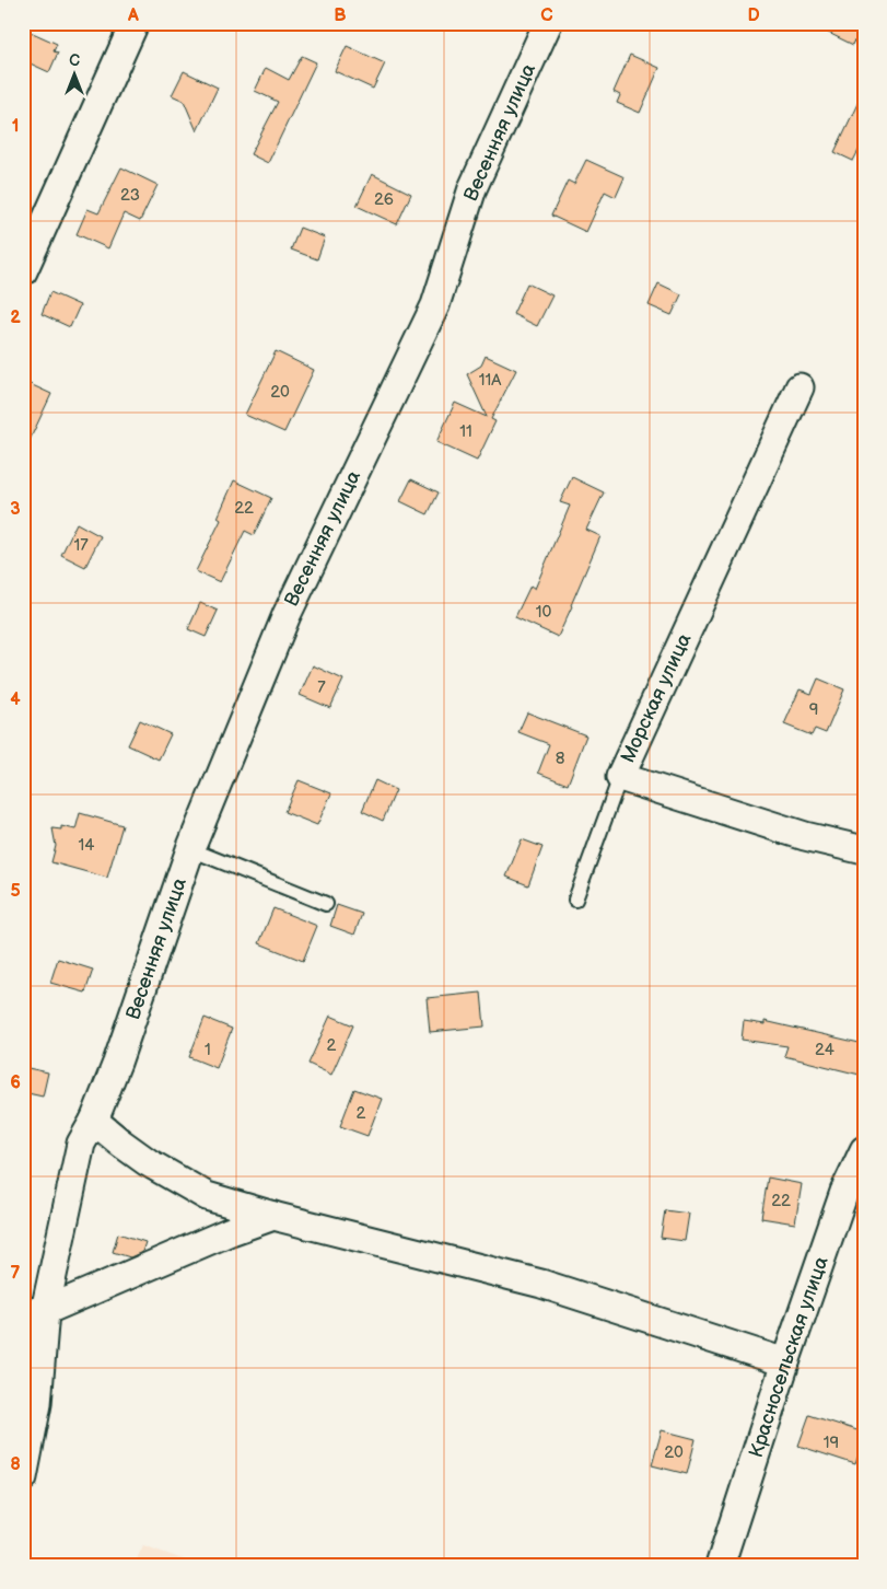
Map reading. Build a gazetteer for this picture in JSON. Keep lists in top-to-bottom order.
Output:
{
  "streets": {
    "street": ["Весенняя улица", "Морская улица", "Красносельская улица"]
  },
  "house_numbers": [
    "23",
    "26",
    "11А",
    "20",
    "11",
    "22",
    "17",
    "10",
    "7",
    "9",
    "8",
    "14",
    "2",
    "1",
    "24",
    "2",
    "22",
    "19",
    "20"
  ],
  "north": "top",
  "grid": {
    "columns": [
      "A",
      "B",
      "C",
      "D"
    ],
    "rows": [
      "1",
      "2",
      "3",
      "4",
      "5",
      "6",
      "7",
      "8"
    ]
  }
}
